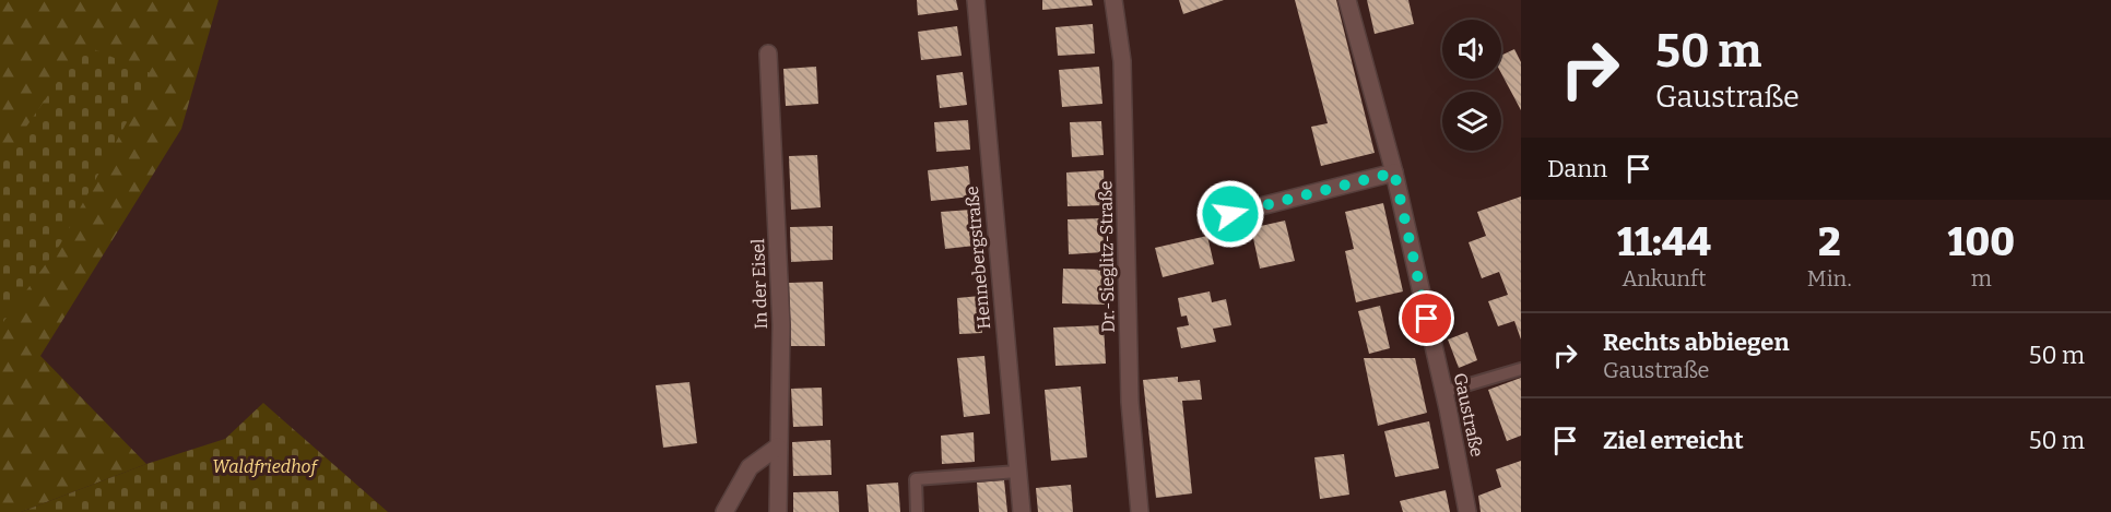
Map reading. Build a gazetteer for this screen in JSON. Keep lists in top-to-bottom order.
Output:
{
  "streets": {
    "street": [
      "Dr.-Sieglitz-Straße",
      "Hennebergstraße",
      "In der Eisel",
      "Gaustraße"
    ]
  },
  "parks": ["Waldfriedhof"],
  "page": {
    "turn": ["50 m", "Gaustraße"],
    "then": "Dann",
    "eta": [
      "11:44",
      "Ankunft",
      "2",
      "Min.",
      "100",
      "m"
    ],
    "list": [
      {
        "name": "Rechts abbiegen",
        "note": "Gaustraße",
        "value": "50 m"
      },
      {
        "name": "Ziel erreicht",
        "value": "50 m"
      }
    ]
  }
}
